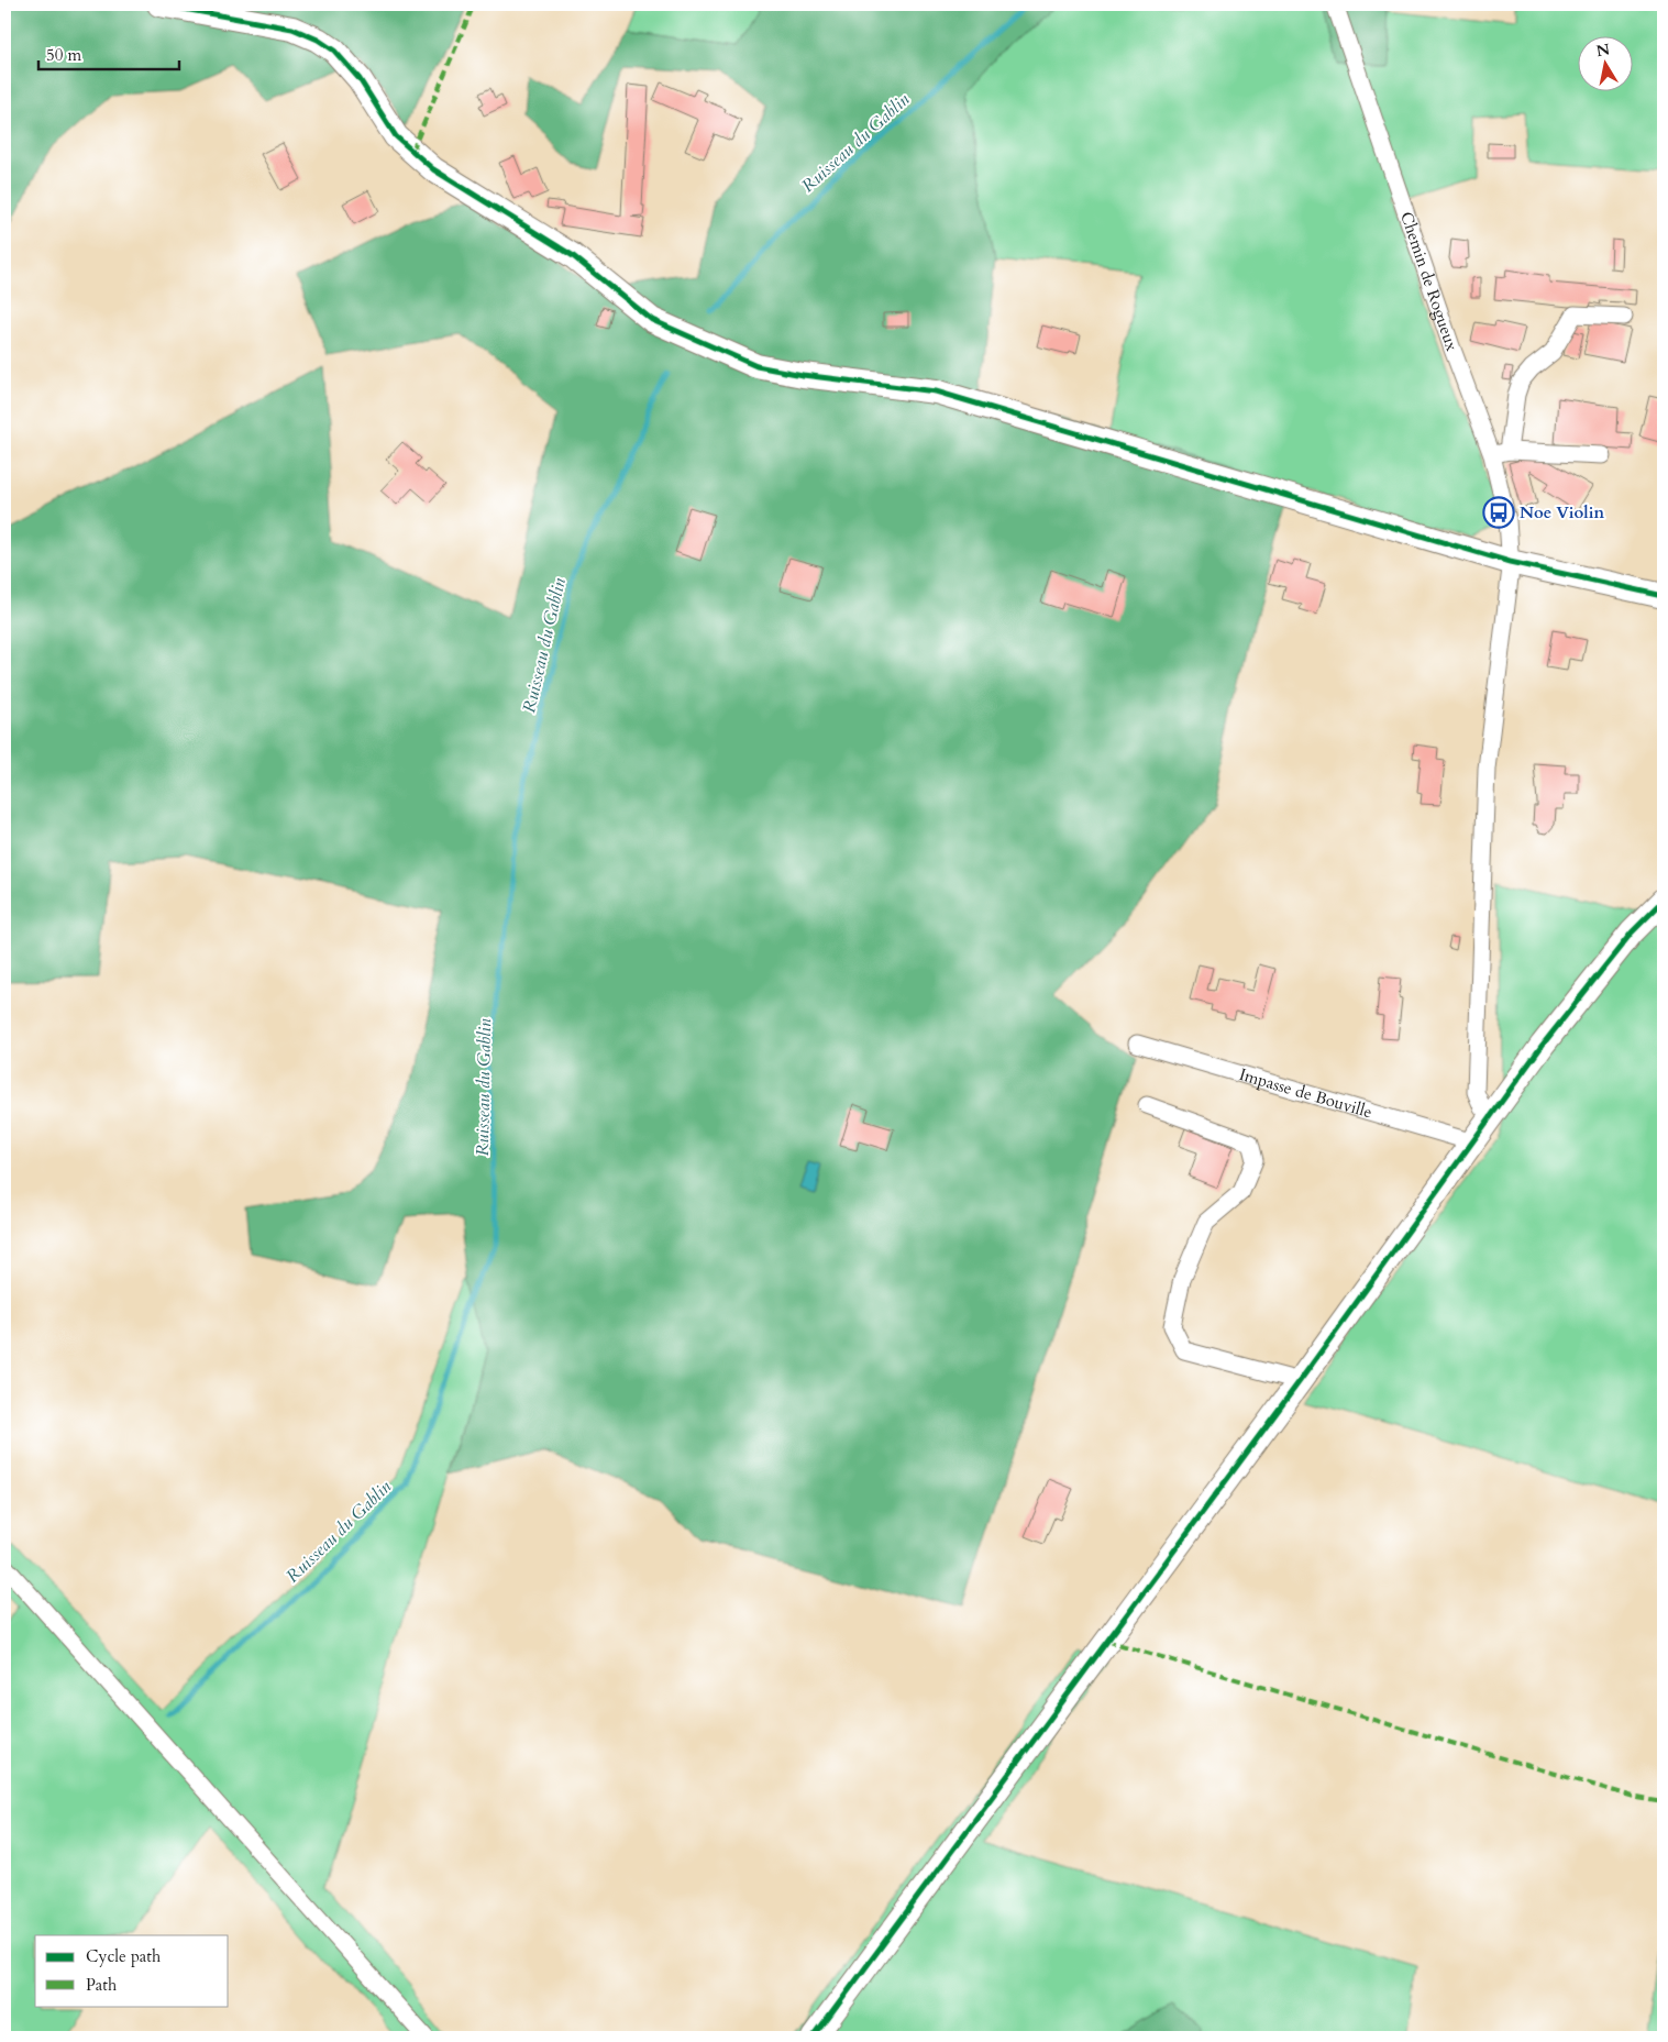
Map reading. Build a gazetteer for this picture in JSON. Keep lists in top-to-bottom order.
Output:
{
  "streets": {
    "street": ["Chemin de Rogueux", "Impasse de Bouville"]
  },
  "water": ["Ruisseau du Gablin"],
  "places": {
    "bus stop": ["Noe Violin"]
  },
  "legend": ["Cycle path", "Path"],
  "scale_bar": "50 m",
  "north": "top"
}
